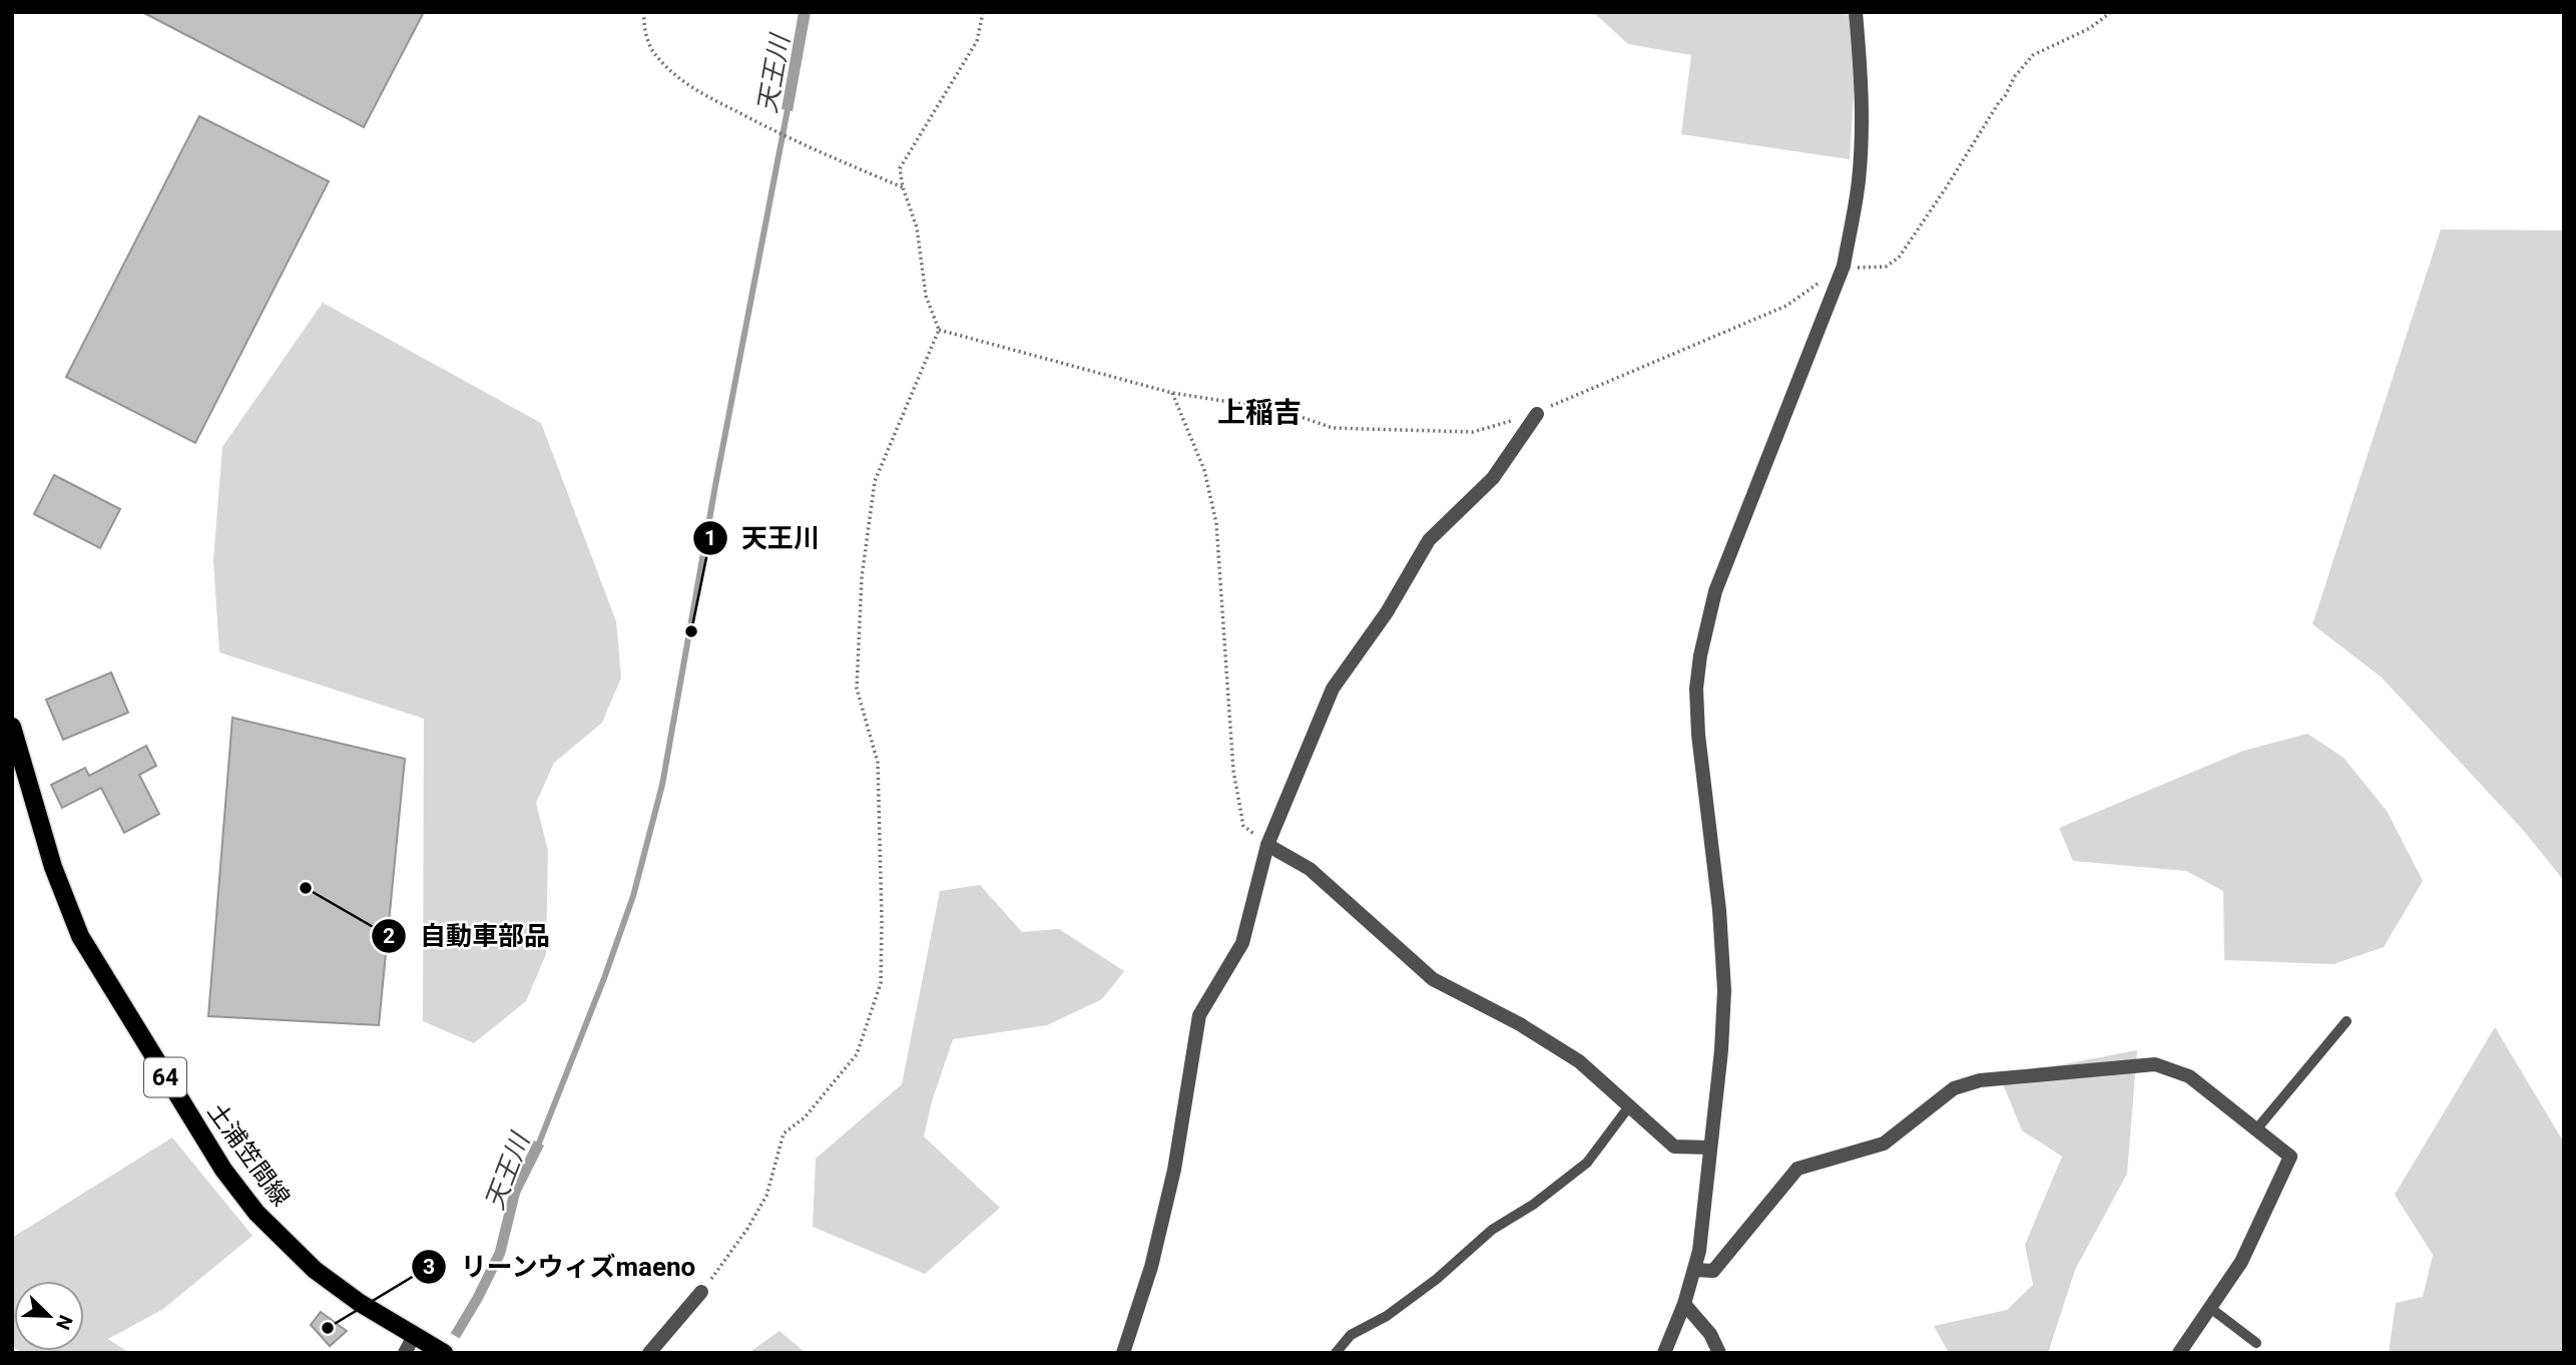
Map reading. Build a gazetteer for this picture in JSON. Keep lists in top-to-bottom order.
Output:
{
  "streets": {
    "main road": ["64", "土浦笠間線"]
  },
  "districts": ["上稲吉"],
  "water": ["天王川"],
  "places": ["天王川", "自動車部品", "リーンウィズmaeno"],
  "north": "bottom right"
}
